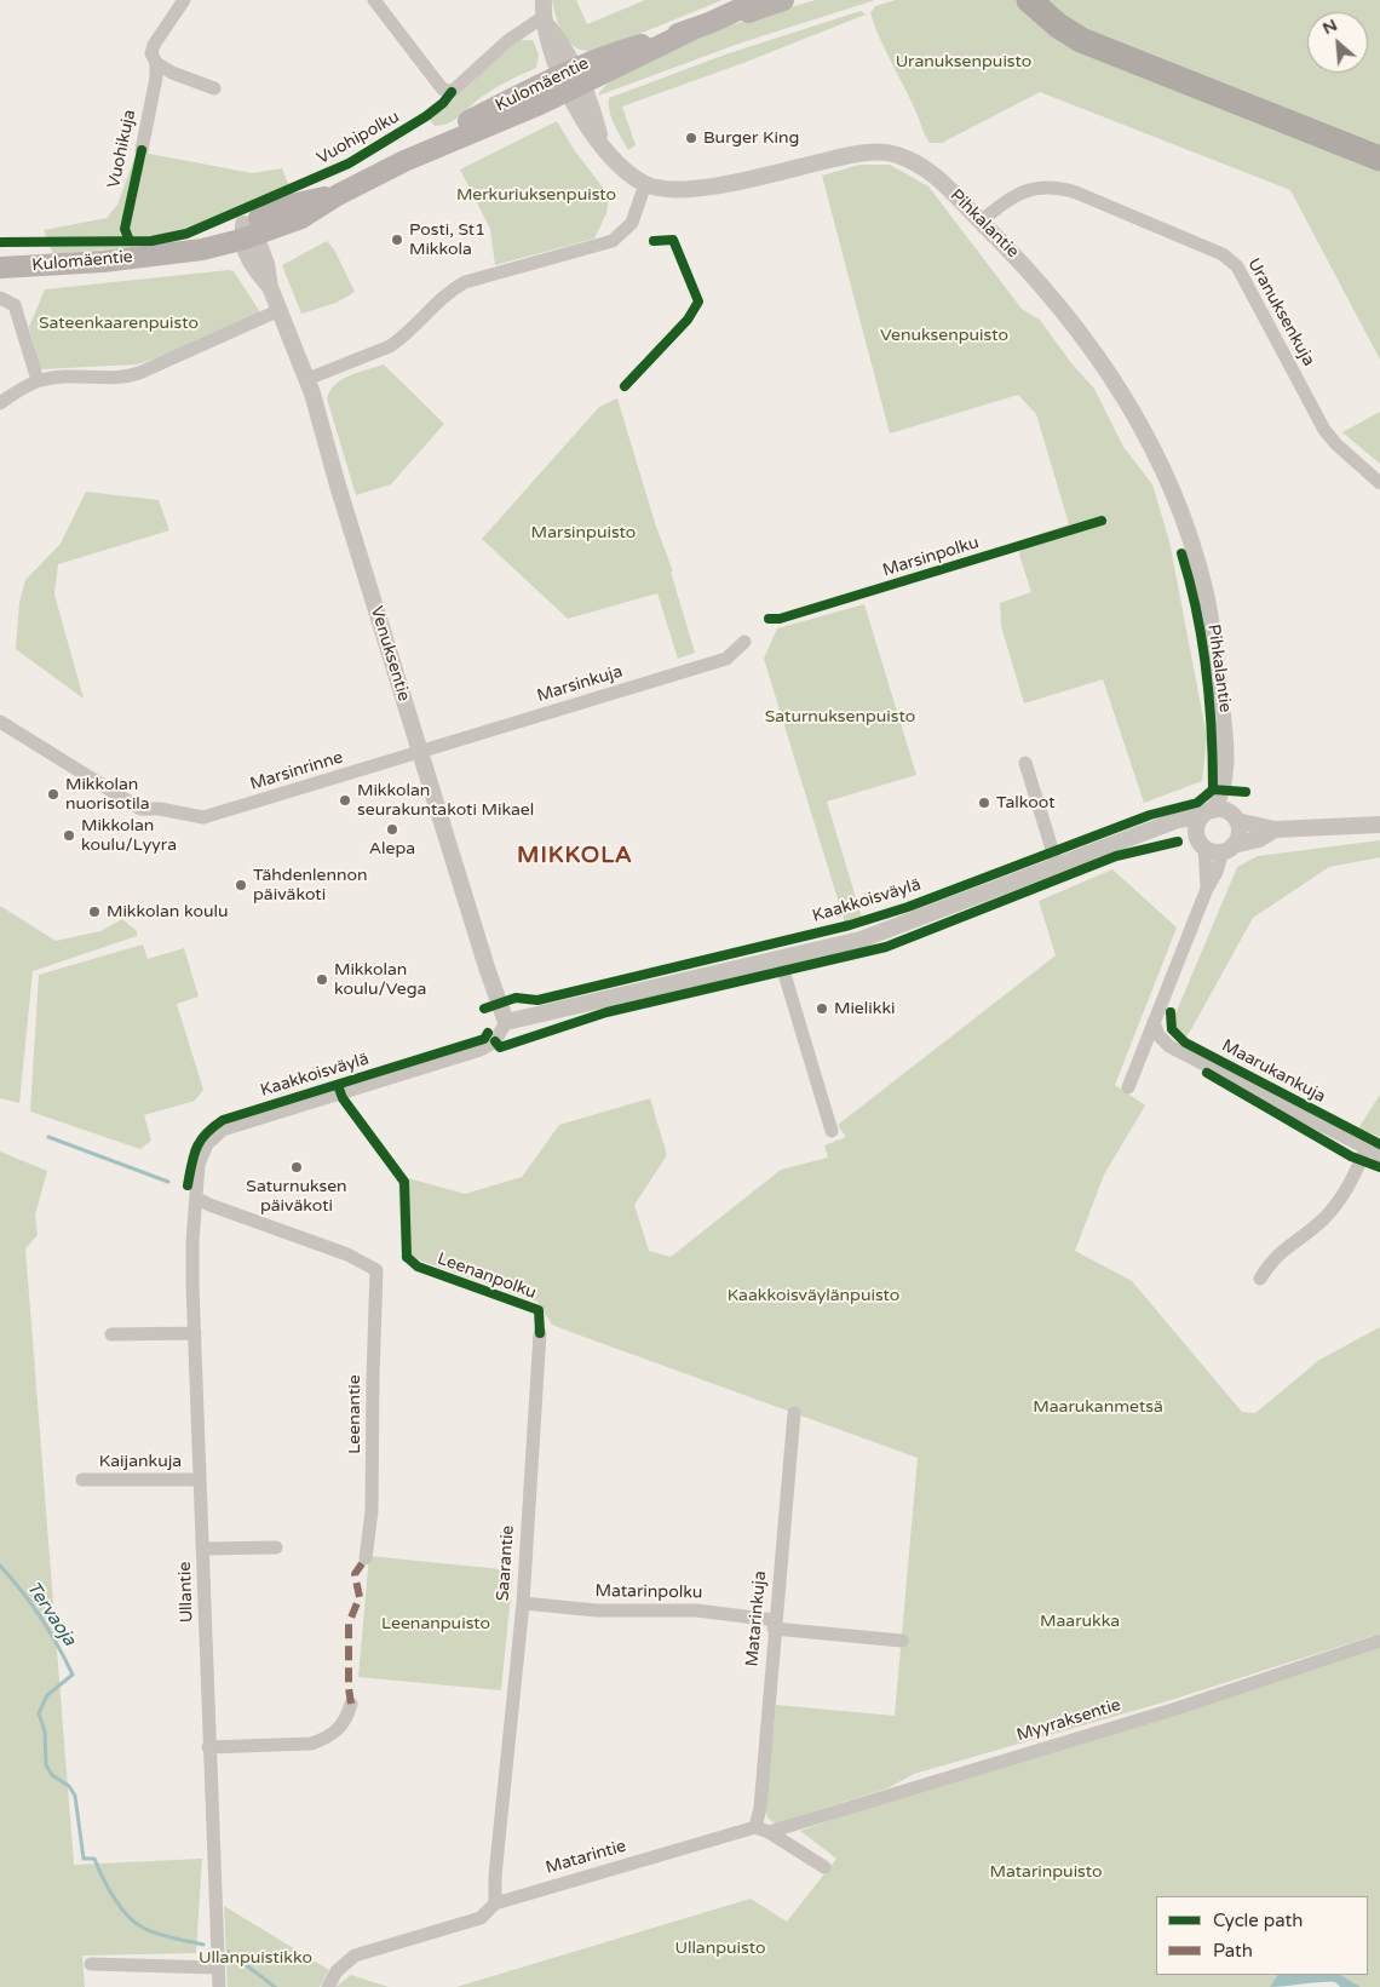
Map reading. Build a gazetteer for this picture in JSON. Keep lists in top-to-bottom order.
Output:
{
  "streets": {
    "main road": ["Kulomäentie"],
    "street": [
      "Vuohikuja",
      "Pihkalantie",
      "Uranuksenkuja",
      "Venuksentie",
      "Marsinkuja",
      "Marsinrinne",
      "Kaakkoisväylä",
      "Maarukankuja",
      "Leenantie",
      "Kaijankuja",
      "Saarantie",
      "Ullantie",
      "Matarinpolku",
      "Matarinkuja",
      "Myyraksentie",
      "Matarintie"
    ],
    "cycle path": ["Vuohipolku", "Marsinpolku", "Leenanpolku"]
  },
  "crossings": [
    ["Kulomäentie", "Pihkalantie"],
    ["Kulomäentie", "Venuksentie"],
    ["Pihkalantie", "Uranuksenkuja"],
    ["Pihkalantie", "Kaakkoisväylä"],
    ["Venuksentie", "Marsinkuja"],
    ["Venuksentie", "Marsinrinne"],
    ["Venuksentie", "Kaakkoisväylä"],
    ["Marsinkuja", "Marsinrinne"],
    ["Kaakkoisväylä", "Leenantie"],
    ["Kaakkoisväylä", "Ullantie"],
    ["Leenantie", "Ullantie"],
    ["Kaijankuja", "Ullantie"],
    ["Saarantie", "Matarinpolku"],
    ["Saarantie", "Matarintie"],
    ["Matarinpolku", "Matarinkuja"],
    ["Matarinkuja", "Myyraksentie"],
    ["Matarinkuja", "Matarintie"],
    ["Myyraksentie", "Matarintie"]
  ],
  "districts": ["MIKKOLA"],
  "water": ["Tervaoja"],
  "parks": [
    "Uranuksenpuisto",
    "Merkuriuksenpuisto",
    "Sateenkaarenpuisto",
    "Venuksenpuisto",
    "Marsinpuisto",
    "Saturnuksenpuisto",
    "Kaakkoisväylänpuisto",
    "Maarukanmetsä",
    "Maarukka",
    "Leenanpuisto",
    "Matarinpuisto",
    "Ullanpuisto",
    "Ullanpuistikko"
  ],
  "places": [
    "Burger King",
    "Posti, St1 Mikkola",
    "Mikkolan nuorisotila",
    "Mikkolan seurakuntakoti Mikael",
    "Talkoot",
    "Alepa",
    "Mikkolan koulu/Lyyra",
    "Tähdenlennon päiväkoti",
    "Mikkolan koulu",
    "Mikkolan koulu/Vega",
    "Mielikki",
    "Saturnuksen päiväkoti"
  ],
  "legend": ["Cycle path", "Path"],
  "north": "top left"
}
